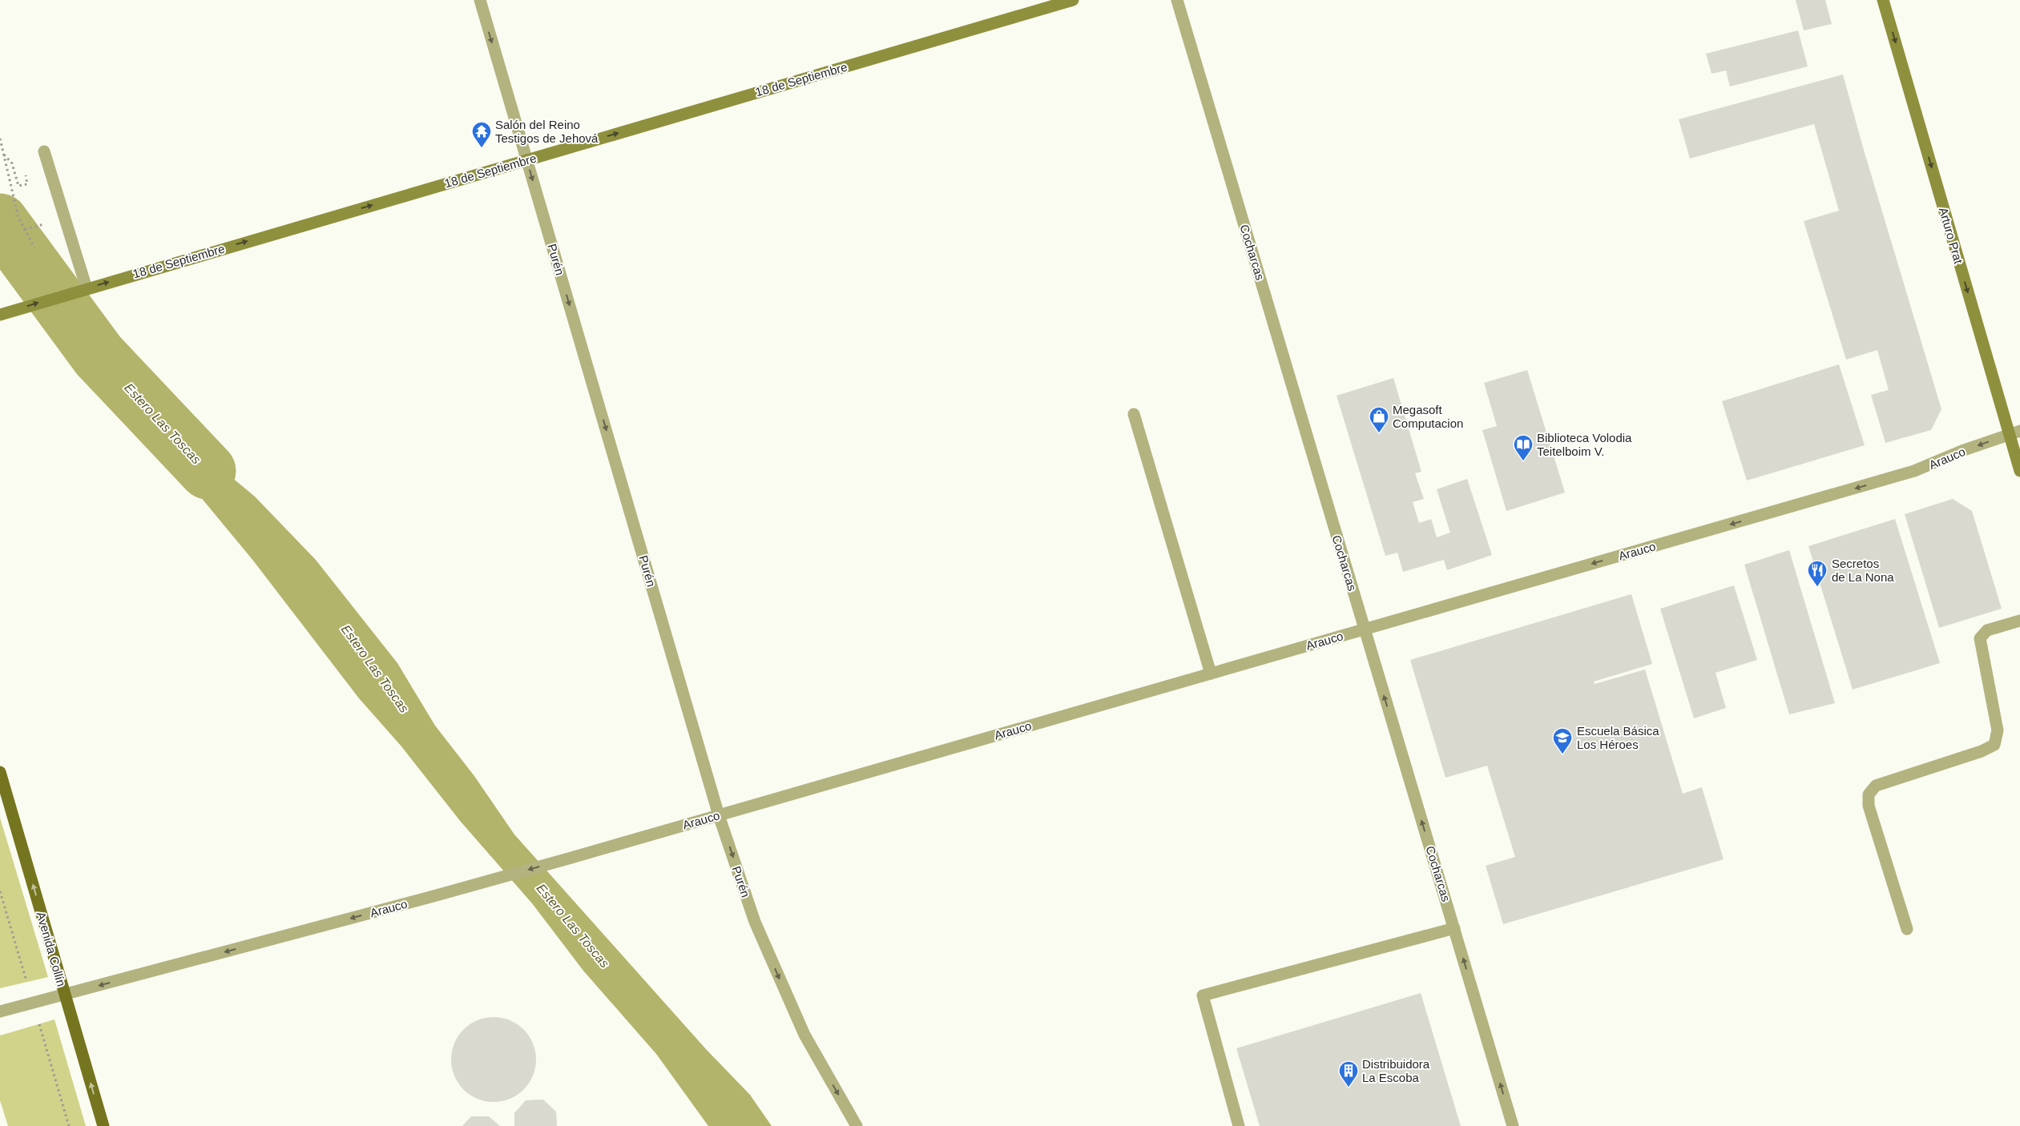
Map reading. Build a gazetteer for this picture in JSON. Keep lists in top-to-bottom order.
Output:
{
  "streets": {
    "main road": ["Avenida Collín"],
    "street": [
      "18 de Septiembre",
      "Arturo Prat",
      "Cocharcas",
      "Purén",
      "Arauco"
    ]
  },
  "crossings": [
    ["18 de Septiembre", "Purén"],
    ["Arturo Prat", "Arauco"],
    ["Cocharcas", "Arauco"],
    ["Purén", "Arauco"],
    ["Arauco", "Avenida Collín"]
  ],
  "one_way": [
    "18 de Septiembre",
    "Arturo Prat",
    "Cocharcas",
    "Purén",
    "Arauco",
    "Avenida Collín"
  ],
  "water": ["Estero Las Toscas"],
  "places": {
    "temple": ["Salón del Reino Testigos de Jehová"],
    "shop": ["Megasoft Computacion"],
    "library": ["Biblioteca Volodia Teitelboim V."],
    "restaurant": ["Secretos de La Nona"],
    "school or university": ["Escuela Básica Los Héroes"],
    "building": ["Distribuidora La Escoba"]
  }
}
